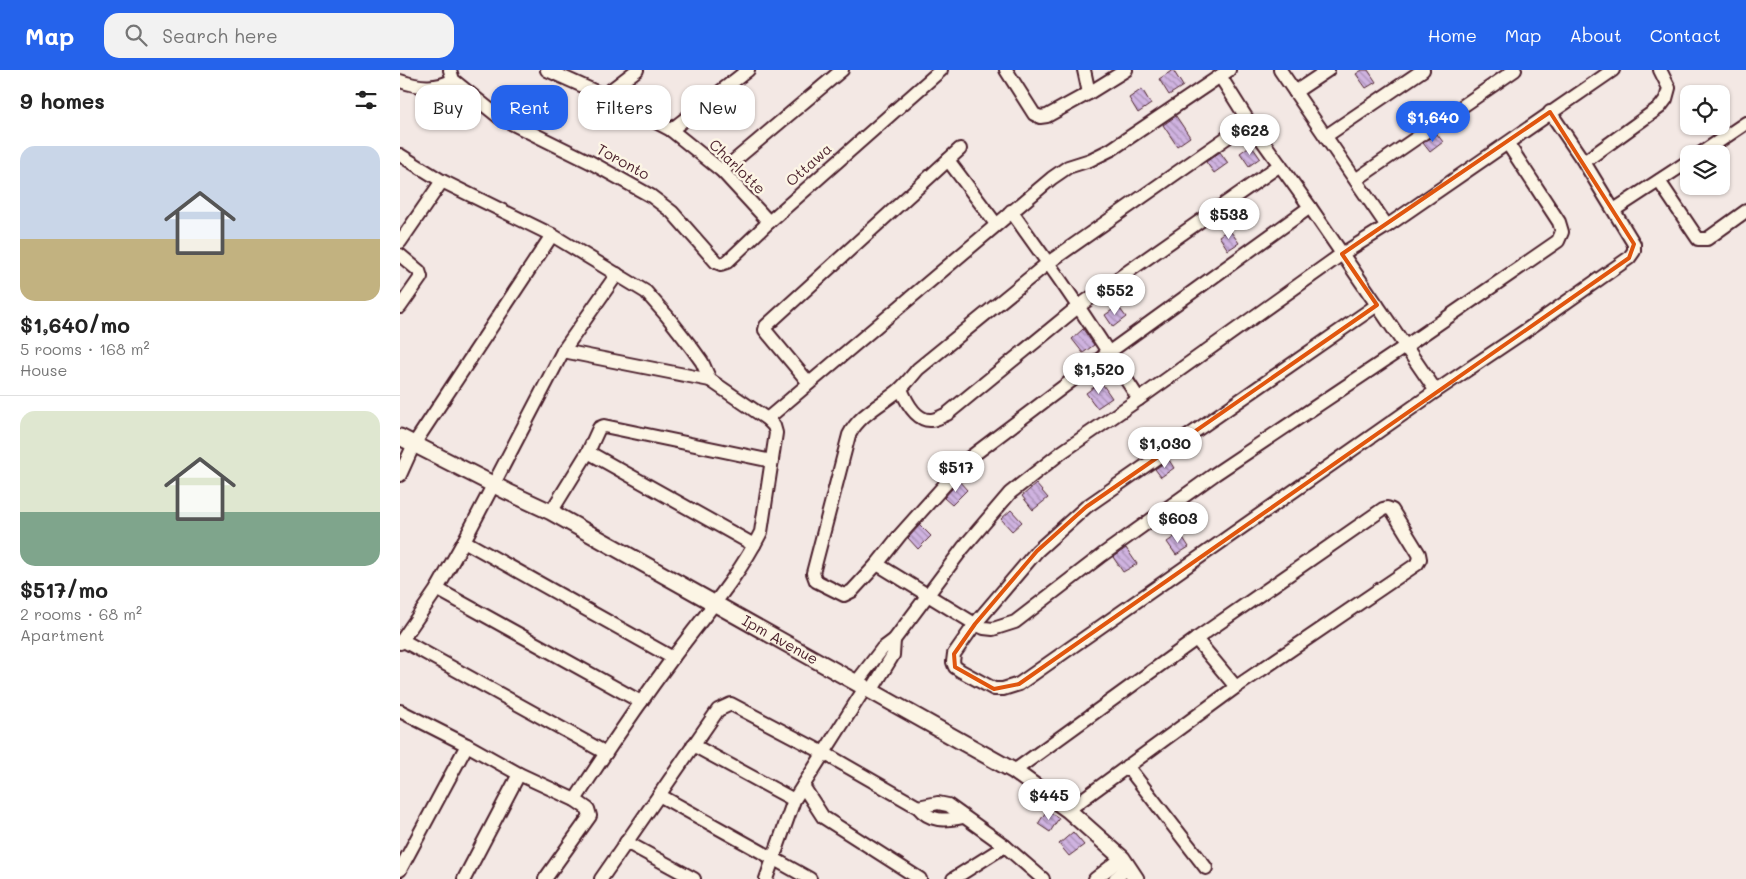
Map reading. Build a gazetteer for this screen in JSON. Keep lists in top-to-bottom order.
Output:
{
  "streets": {
    "street": [
      "Toronto",
      "Ottawa",
      "Charlotte",
      "Ipm Avenue"
    ]
  },
  "crossings": [
    ["Toronto", "Ottawa"],
    ["Ottawa", "Charlotte"]
  ],
  "page": {
    "header": "Map",
    "search": "Search here",
    "nav": [
      "Home",
      "Map",
      "About",
      "Contact"
    ],
    "heading": "9 homes",
    "chip": [
      "Buy",
      "Rent",
      "Filters",
      "New"
    ],
    "price": [
      "$1,640",
      "$628",
      "$538",
      "$552",
      "$1,520",
      "$1,030",
      "$517",
      "$603",
      "$445"
    ],
    "list": [
      {
        "name": "$1,640/mo",
        "note": "5 rooms · 168 m² · House"
      },
      {
        "name": "$517/mo",
        "note": "2 rooms · 68 m² · Apartment"
      }
    ]
  }
}
